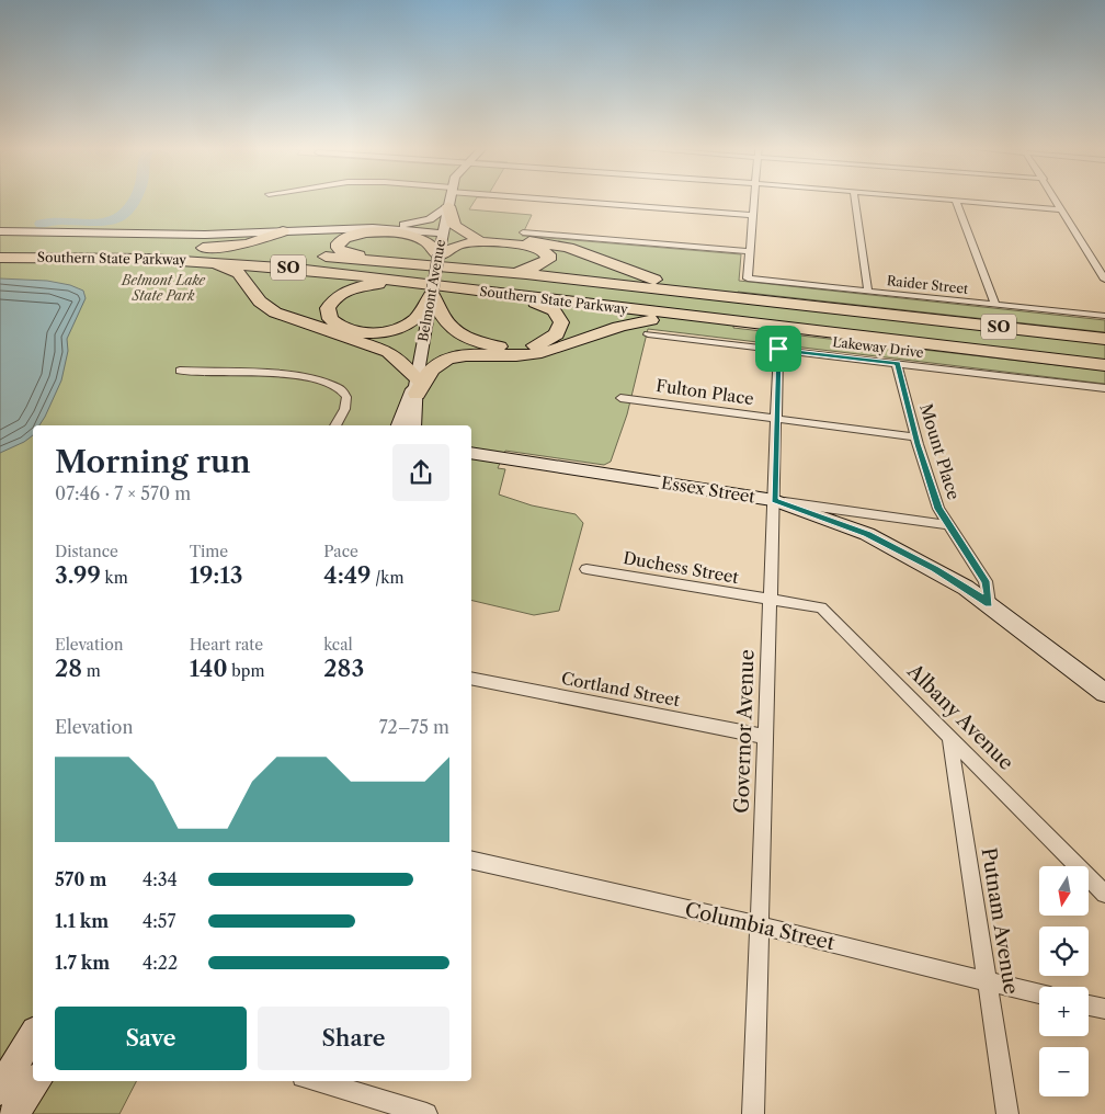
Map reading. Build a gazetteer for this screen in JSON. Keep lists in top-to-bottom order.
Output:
{
  "streets": {
    "highway": ["Southern State Parkway", "SO"],
    "main road": ["Belmont Avenue"],
    "street": [
      "Raider Street",
      "Lakeway Drive",
      "Fulton Place",
      "Mount Place",
      "Essex Street",
      "Duchess Street",
      "Cortland Street",
      "Albany Avenue",
      "Governor Avenue",
      "Putnam Avenue",
      "Columbia Street"
    ]
  },
  "crossings": [
    ["Southern State Parkway", "Belmont Avenue"],
    ["Lakeway Drive", "Mount Place"],
    ["Lakeway Drive", "Governor Avenue"],
    ["Fulton Place", "Mount Place"],
    ["Fulton Place", "Governor Avenue"],
    ["Mount Place", "Essex Street"],
    ["Essex Street", "Governor Avenue"],
    ["Duchess Street", "Albany Avenue"],
    ["Duchess Street", "Governor Avenue"],
    ["Cortland Street", "Governor Avenue"],
    ["Albany Avenue", "Governor Avenue"],
    ["Albany Avenue", "Putnam Avenue"],
    ["Governor Avenue", "Columbia Street"],
    ["Putnam Avenue", "Columbia Street"]
  ],
  "parks": ["Belmont Lake State Park"],
  "north": "bottom",
  "page": {
    "heading": ["Morning run", "07:46 · 7 × 570 m"],
    "stats": [
      ["Distance", "3.99 km"],
      ["Time", "19:13"],
      ["Pace", "4:49 /km"],
      ["Elevation", "28 m"],
      ["Heart rate", "140 bpm"],
      ["kcal", "283"]
    ],
    "chart": ["Elevation", "72–75 m"],
    "list": [
      {
        "name": "570 m",
        "note": "4:34"
      },
      {
        "name": "1.1 km",
        "note": "4:57"
      },
      {
        "name": "1.7 km",
        "note": "4:22"
      }
    ],
    "map_buttons": ["+", "−"],
    "buttons": ["Save", "Share"]
  }
}
